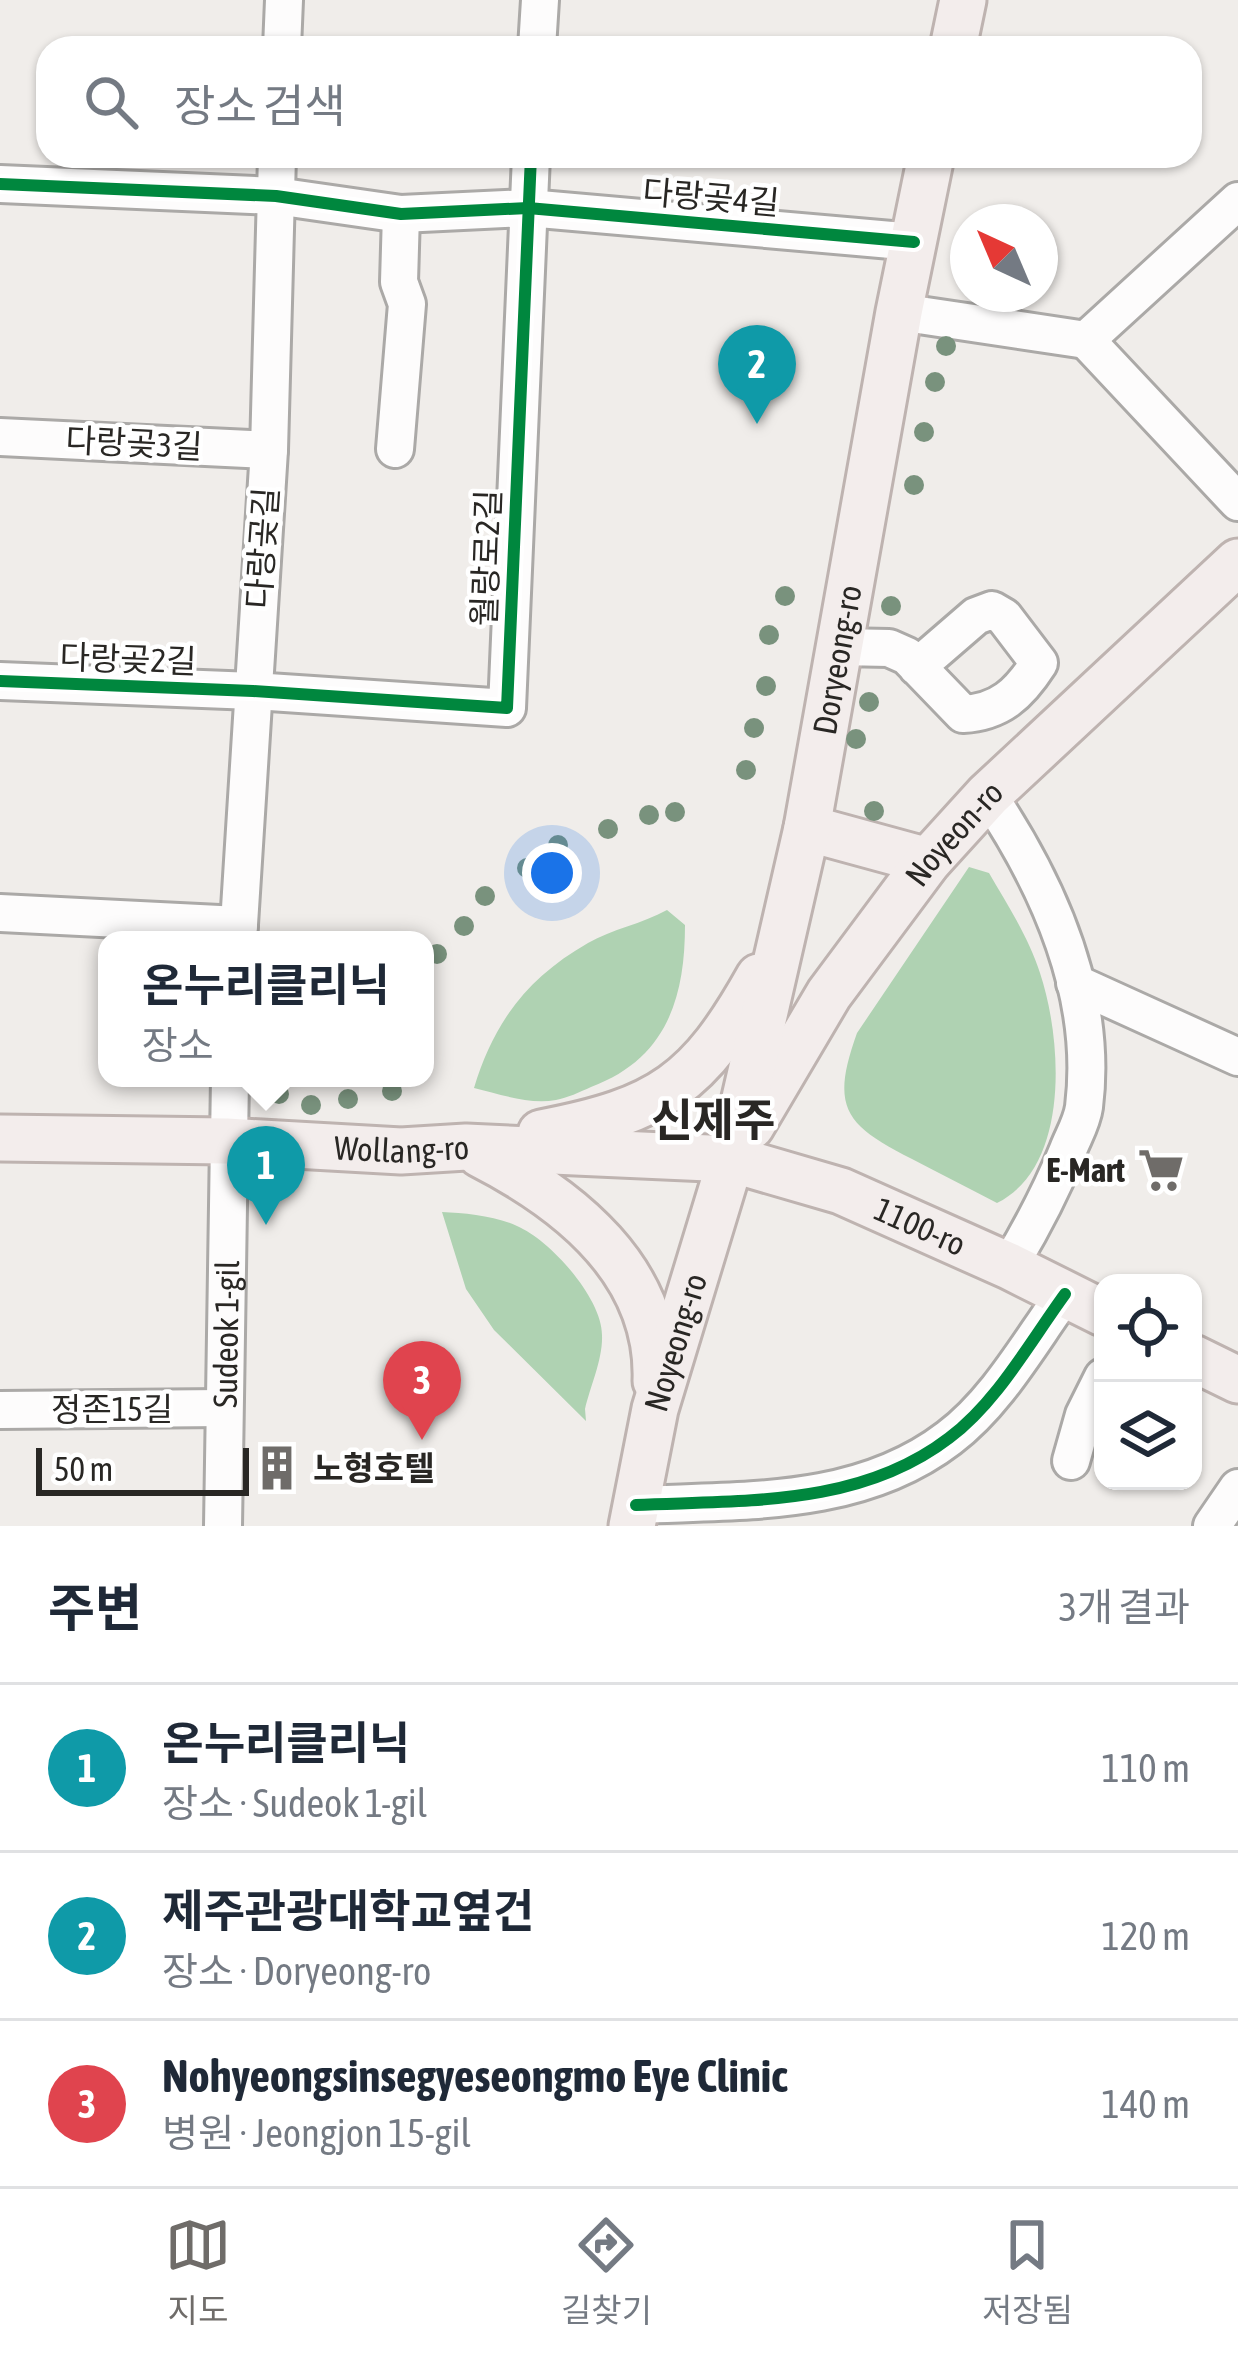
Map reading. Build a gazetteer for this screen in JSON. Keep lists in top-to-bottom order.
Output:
{
  "streets": {
    "main road": [
      "Doryeong-ro",
      "Noyeon-ro",
      "Wollang-ro",
      "1100-ro",
      "Noyeong-ro"
    ],
    "street": [
      "다랑곶4길",
      "다랑곶3길",
      "다랑곶길",
      "월랑로2길",
      "다랑곶2길",
      "Sudeok 1-gil",
      "정존15길"
    ]
  },
  "crossings": [
    ["다랑곶4길", "다랑곶길"],
    ["다랑곶4길", "월랑로2길"],
    ["다랑곶4길", "Doryeong-ro"],
    ["다랑곶3길", "다랑곶길"],
    ["다랑곶길", "월랑로2길"],
    ["다랑곶길", "다랑곶2길"],
    ["월랑로2길", "다랑곶2길"],
    ["Doryeong-ro", "Noyeon-ro"],
    ["Doryeong-ro", "Wollang-ro"],
    ["Doryeong-ro", "1100-ro"],
    ["Doryeong-ro", "Noyeong-ro"],
    ["Noyeon-ro", "Wollang-ro"],
    ["Noyeon-ro", "1100-ro"],
    ["Noyeon-ro", "Noyeong-ro"],
    ["Wollang-ro", "1100-ro"],
    ["Wollang-ro", "Sudeok 1-gil"],
    ["Wollang-ro", "Noyeong-ro"],
    ["1100-ro", "Noyeong-ro"],
    ["Sudeok 1-gil", "정존15길"]
  ],
  "districts": ["신제주"],
  "places": {
    "supermarket": ["E-Mart"],
    "building": ["노형호텔"]
  },
  "scale_bar": "50 m",
  "north": "top left",
  "page": {
    "search": "장소 검색",
    "pins": ["2", "1", "3"],
    "popup": ["온누리클리닉", "장소"],
    "scale": "50 m",
    "heading": ["주변", "3개 결과"],
    "list": [
      {
        "mark": "1",
        "name": "온누리클리닉",
        "note": "장소 · Sudeok 1-gil",
        "value": "110 m"
      },
      {
        "mark": "2",
        "name": "제주관광대학교옆건",
        "note": "장소 · Doryeong-ro",
        "value": "120 m"
      },
      {
        "mark": "3",
        "name": "Nohyeongsinsegyeseongmo Eye Clinic",
        "note": "병원 · Jeongjon 15-gil",
        "value": "140 m"
      }
    ],
    "nav": ["지도", "길찾기", "저장됨"]
  }
}
